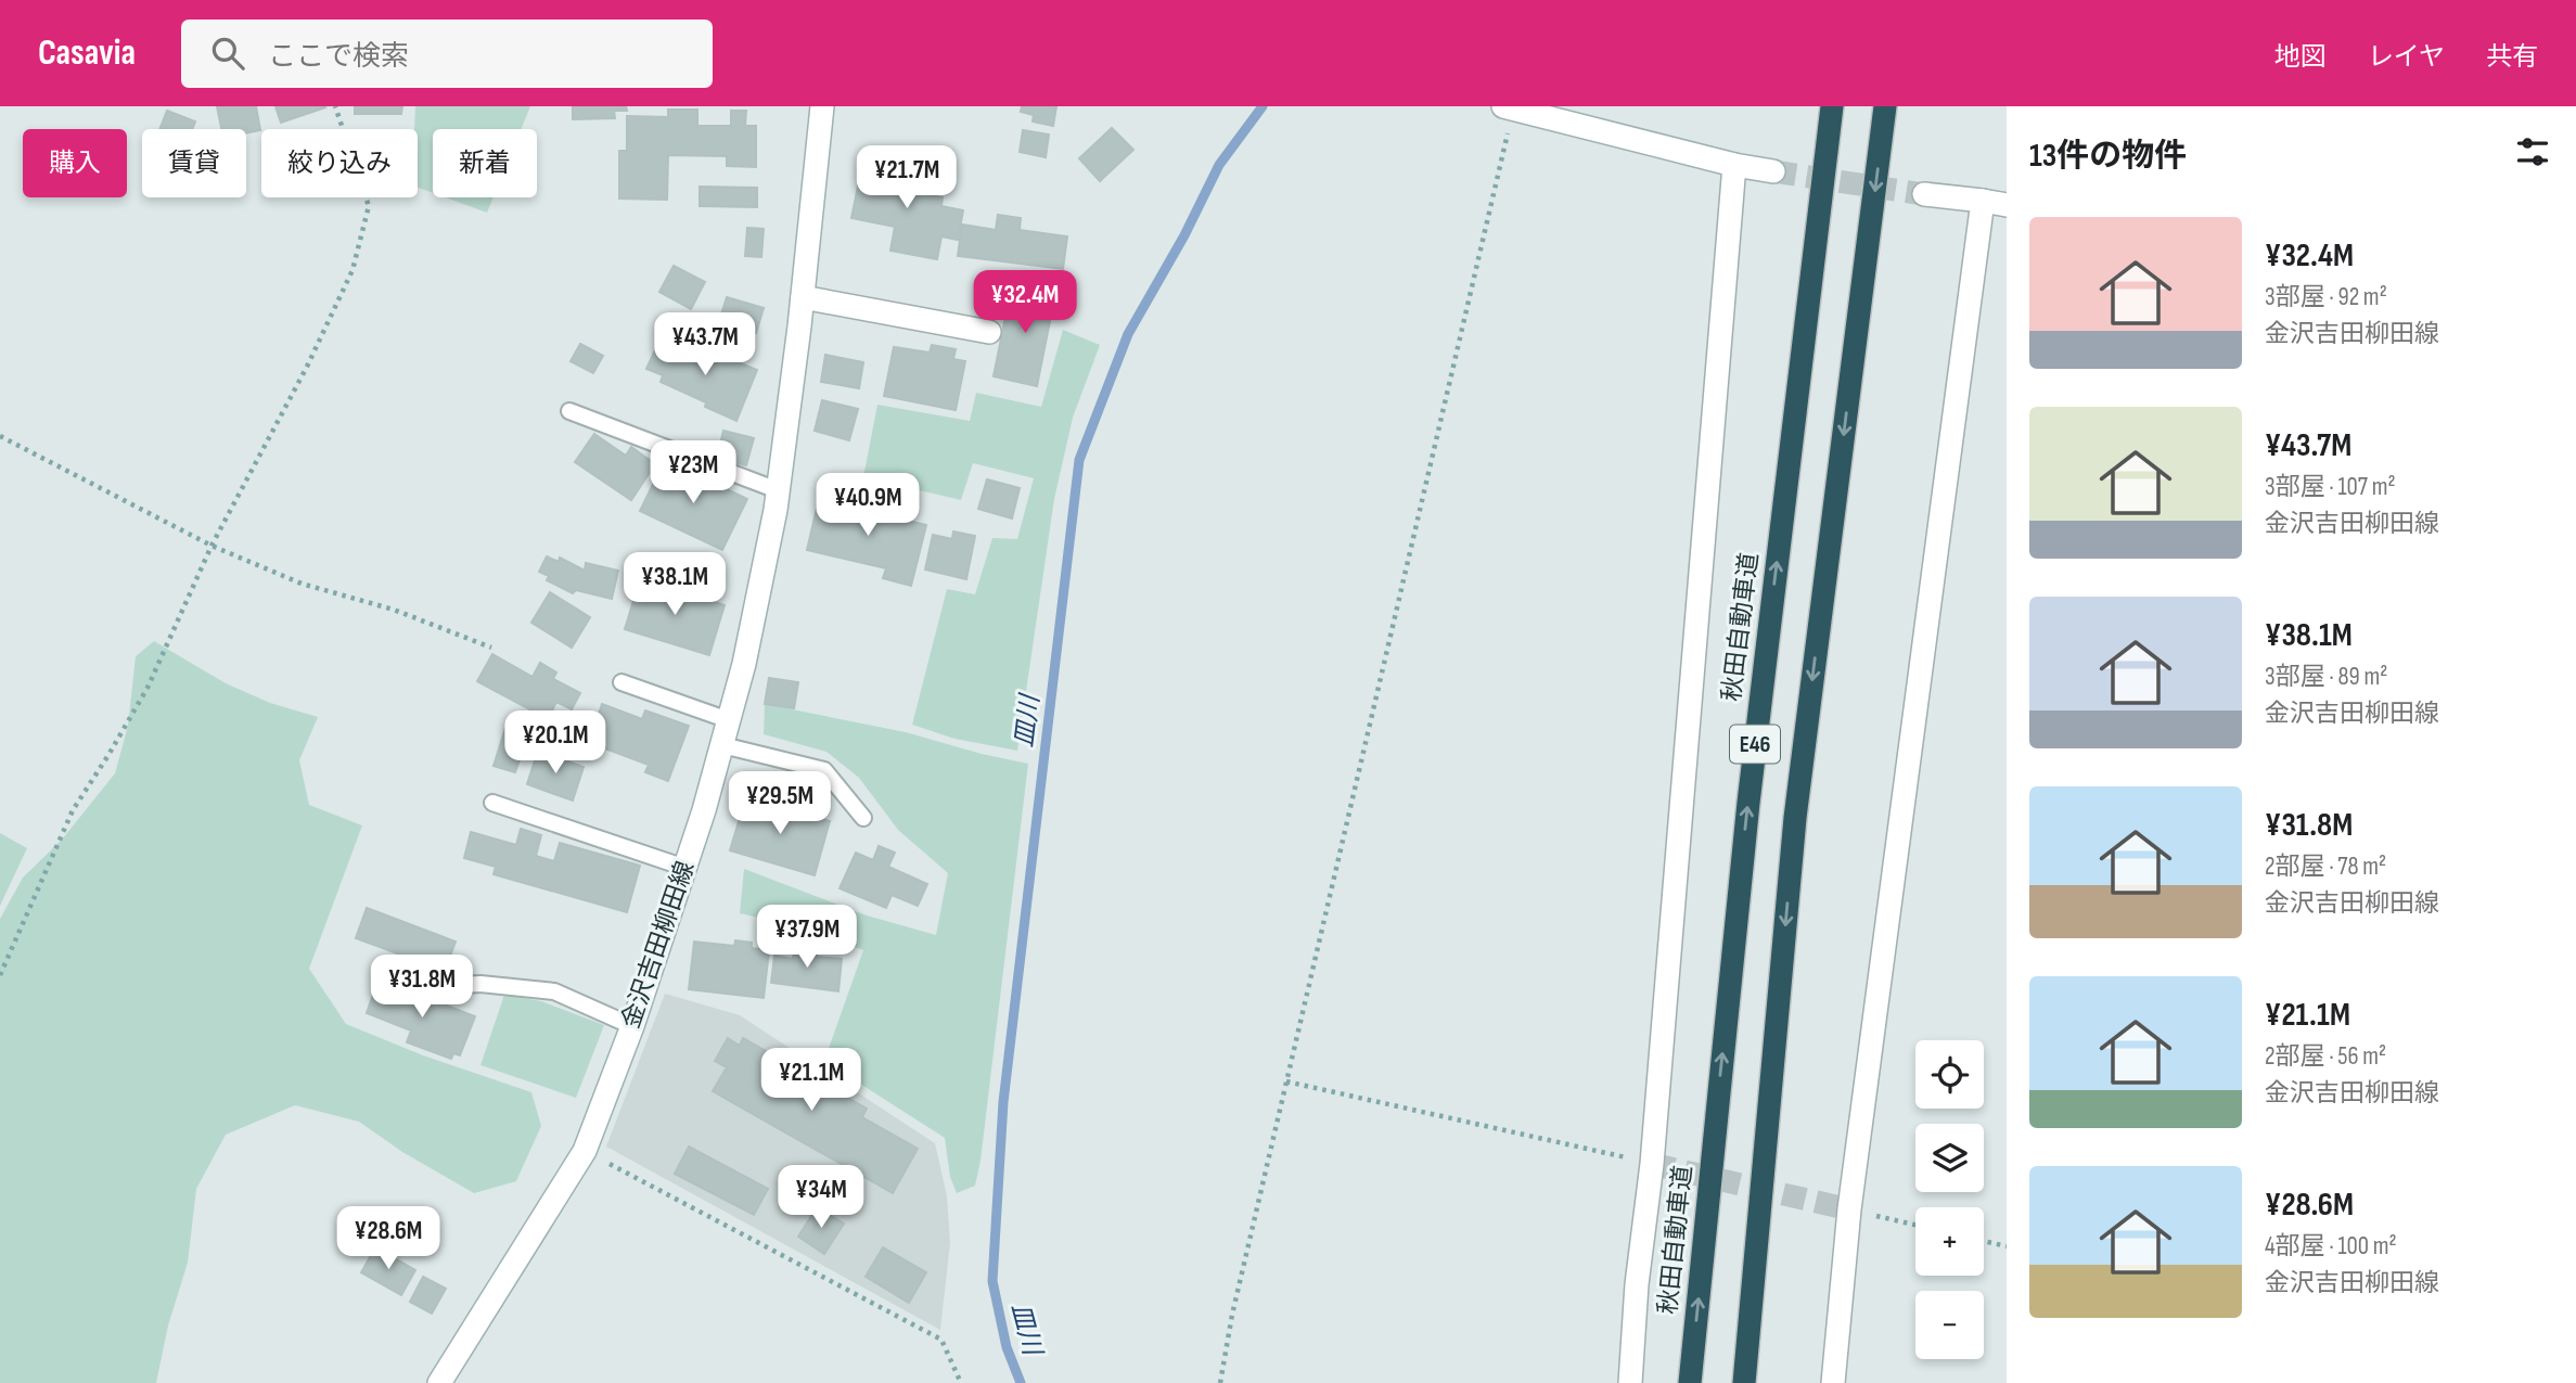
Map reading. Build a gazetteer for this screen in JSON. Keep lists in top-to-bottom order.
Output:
{
  "streets": {
    "highway": ["秋田自動車道", "E46"],
    "street": ["金沢吉田柳田線"]
  },
  "water": ["皿川"],
  "page": {
    "header": "Casavia",
    "search": "ここで検索",
    "nav": ["地図", "レイヤ", "共有"],
    "heading": "13件の物件",
    "chip": [
      "購入",
      "賃貸",
      "絞り込み",
      "新着"
    ],
    "price": [
      "¥21.7M",
      "¥32.4M",
      "¥43.7M",
      "¥23M",
      "¥40.9M",
      "¥38.1M",
      "¥20.1M",
      "¥29.5M",
      "¥37.9M",
      "¥31.8M",
      "¥21.1M",
      "¥34M",
      "¥28.6M"
    ],
    "list": [
      {
        "name": "¥32.4M",
        "note": "3部屋 · 92 m² · 金沢吉田柳田線"
      },
      {
        "name": "¥43.7M",
        "note": "3部屋 · 107 m² · 金沢吉田柳田線"
      },
      {
        "name": "¥38.1M",
        "note": "3部屋 · 89 m² · 金沢吉田柳田線"
      },
      {
        "name": "¥31.8M",
        "note": "2部屋 · 78 m² · 金沢吉田柳田線"
      },
      {
        "name": "¥21.1M",
        "note": "2部屋 · 56 m² · 金沢吉田柳田線"
      },
      {
        "name": "¥28.6M",
        "note": "4部屋 · 100 m² · 金沢吉田柳田線"
      }
    ],
    "map_buttons": ["+", "−"]
  }
}
